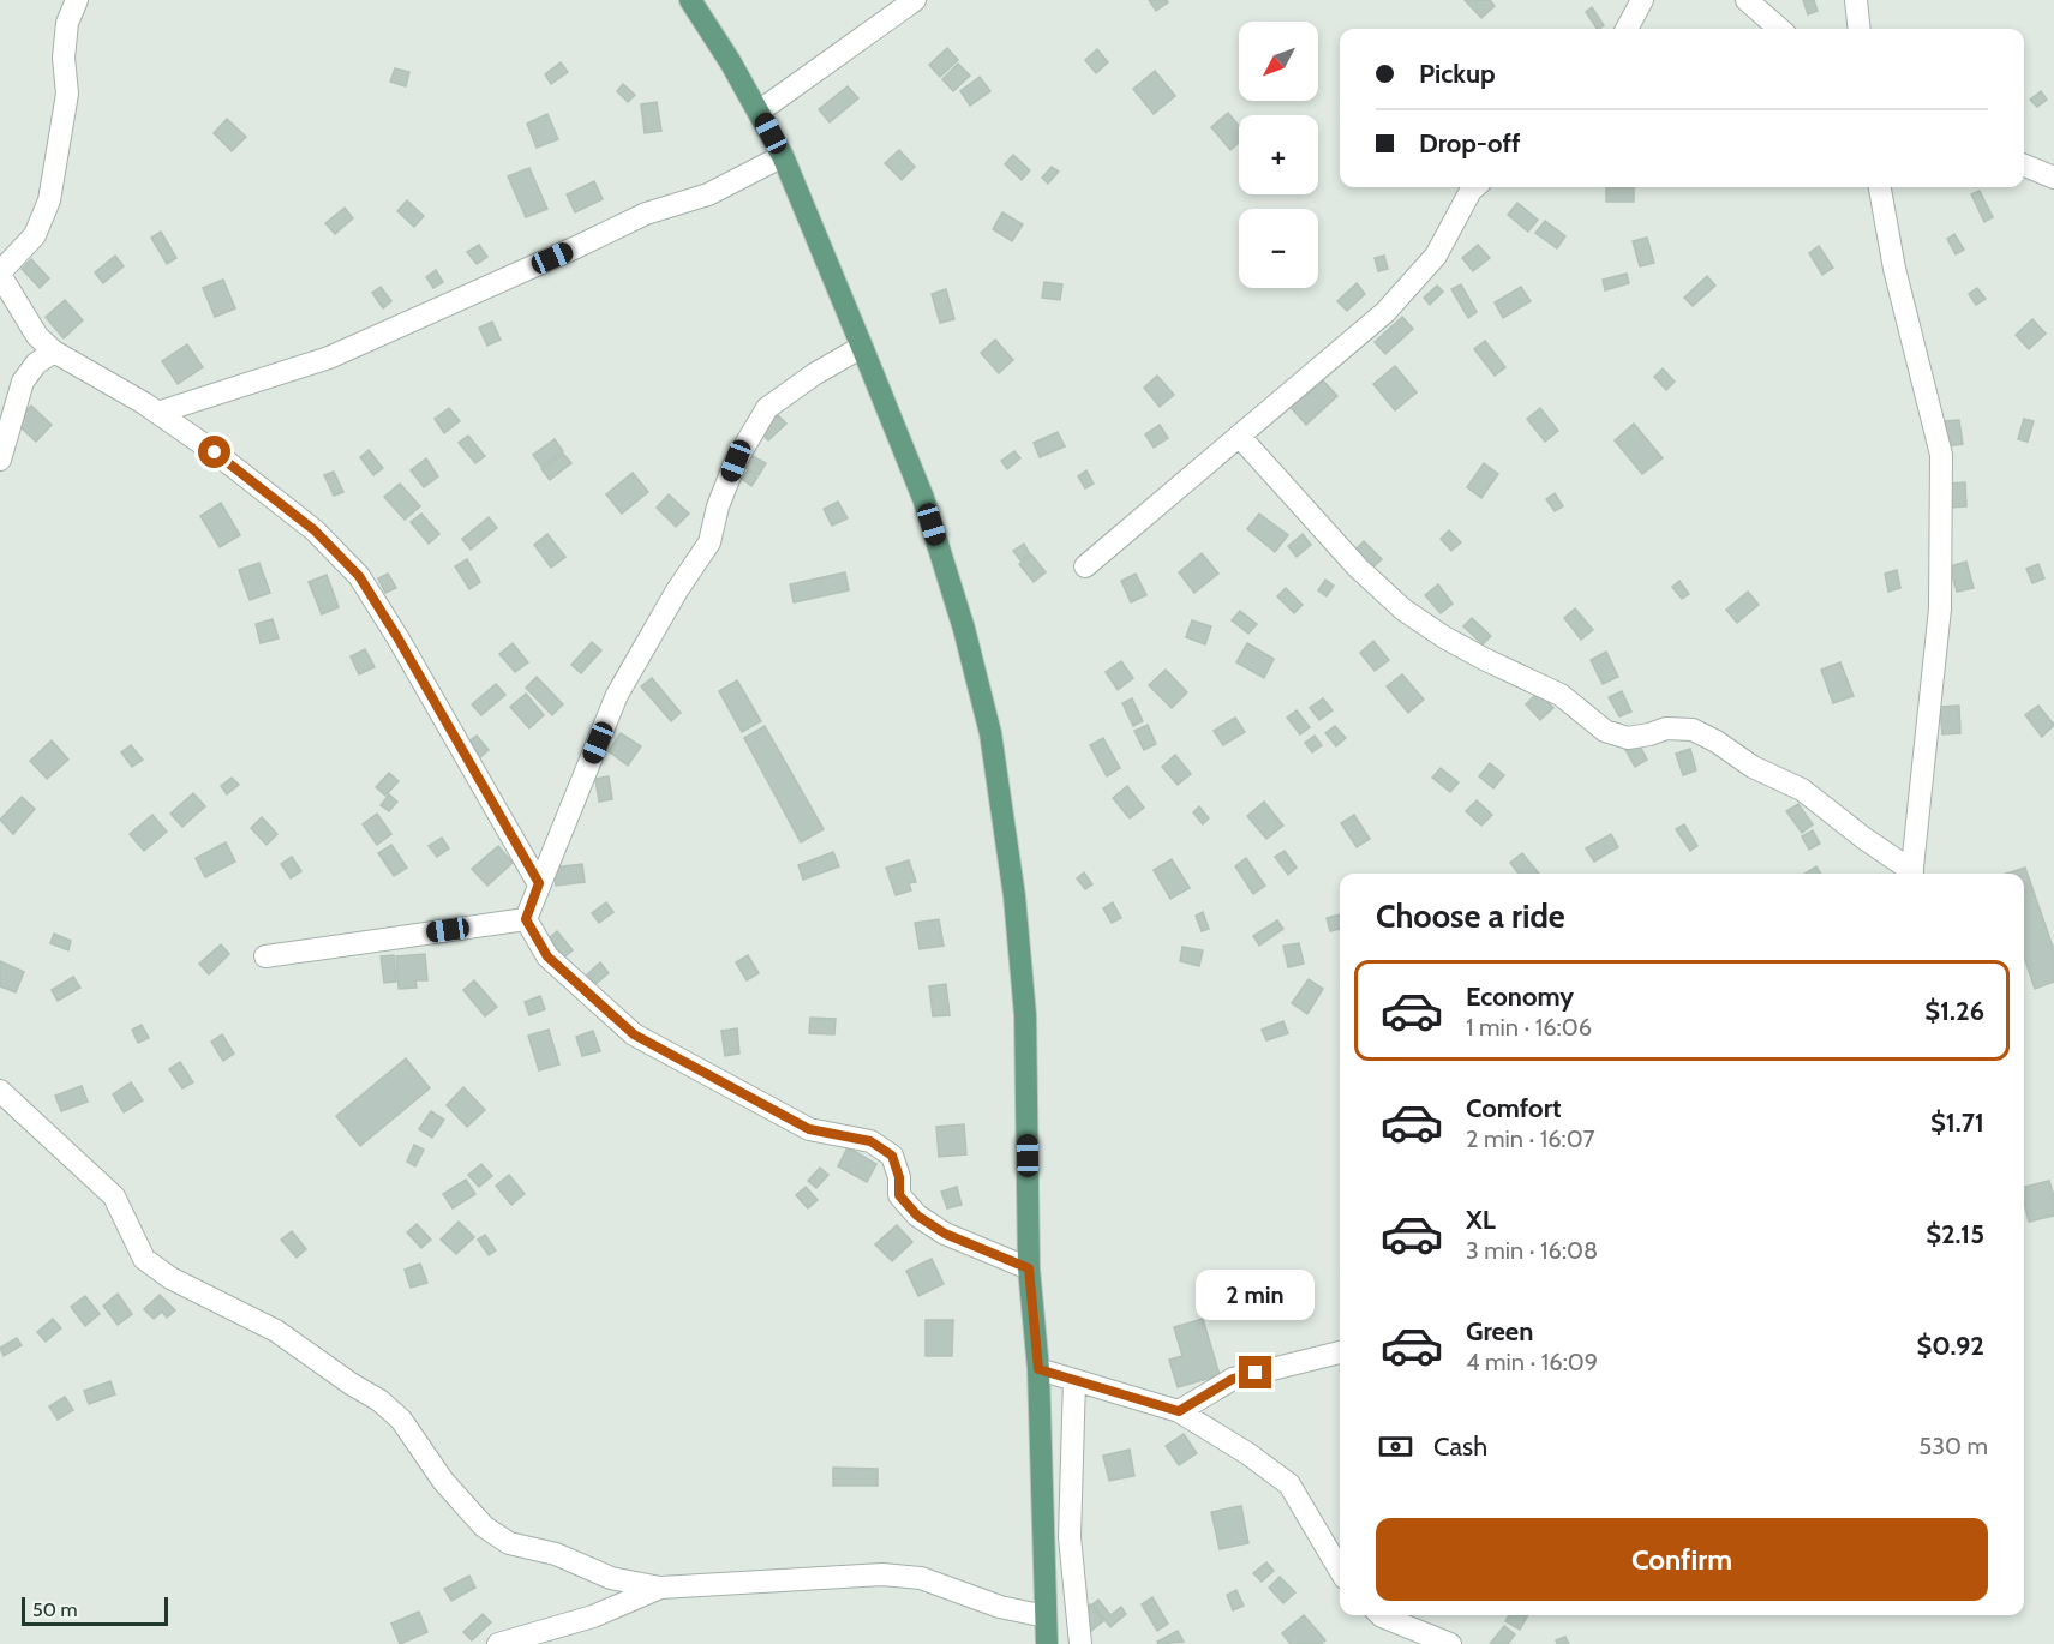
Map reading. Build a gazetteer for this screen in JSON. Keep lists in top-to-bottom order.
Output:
{
  "scale_bar": "50 m",
  "north": "bottom left",
  "page": {
    "map_buttons": ["+", "−"],
    "banner": ["Pickup", "Drop-off"],
    "heading": "Choose a ride",
    "list": [
      {
        "name": "Economy",
        "note": "1 min · 16:06",
        "value": "$1.26"
      },
      {
        "name": "Comfort",
        "note": "2 min · 16:07",
        "value": "$1.71"
      },
      {
        "name": "XL",
        "note": "3 min · 16:08",
        "value": "$2.15"
      },
      {
        "name": "Green",
        "note": "4 min · 16:09",
        "value": "$0.92"
      }
    ],
    "bubble": "2 min",
    "pay": ["Cash", "530 m"],
    "buttons": "Confirm",
    "scale": "50 m"
  }
}
